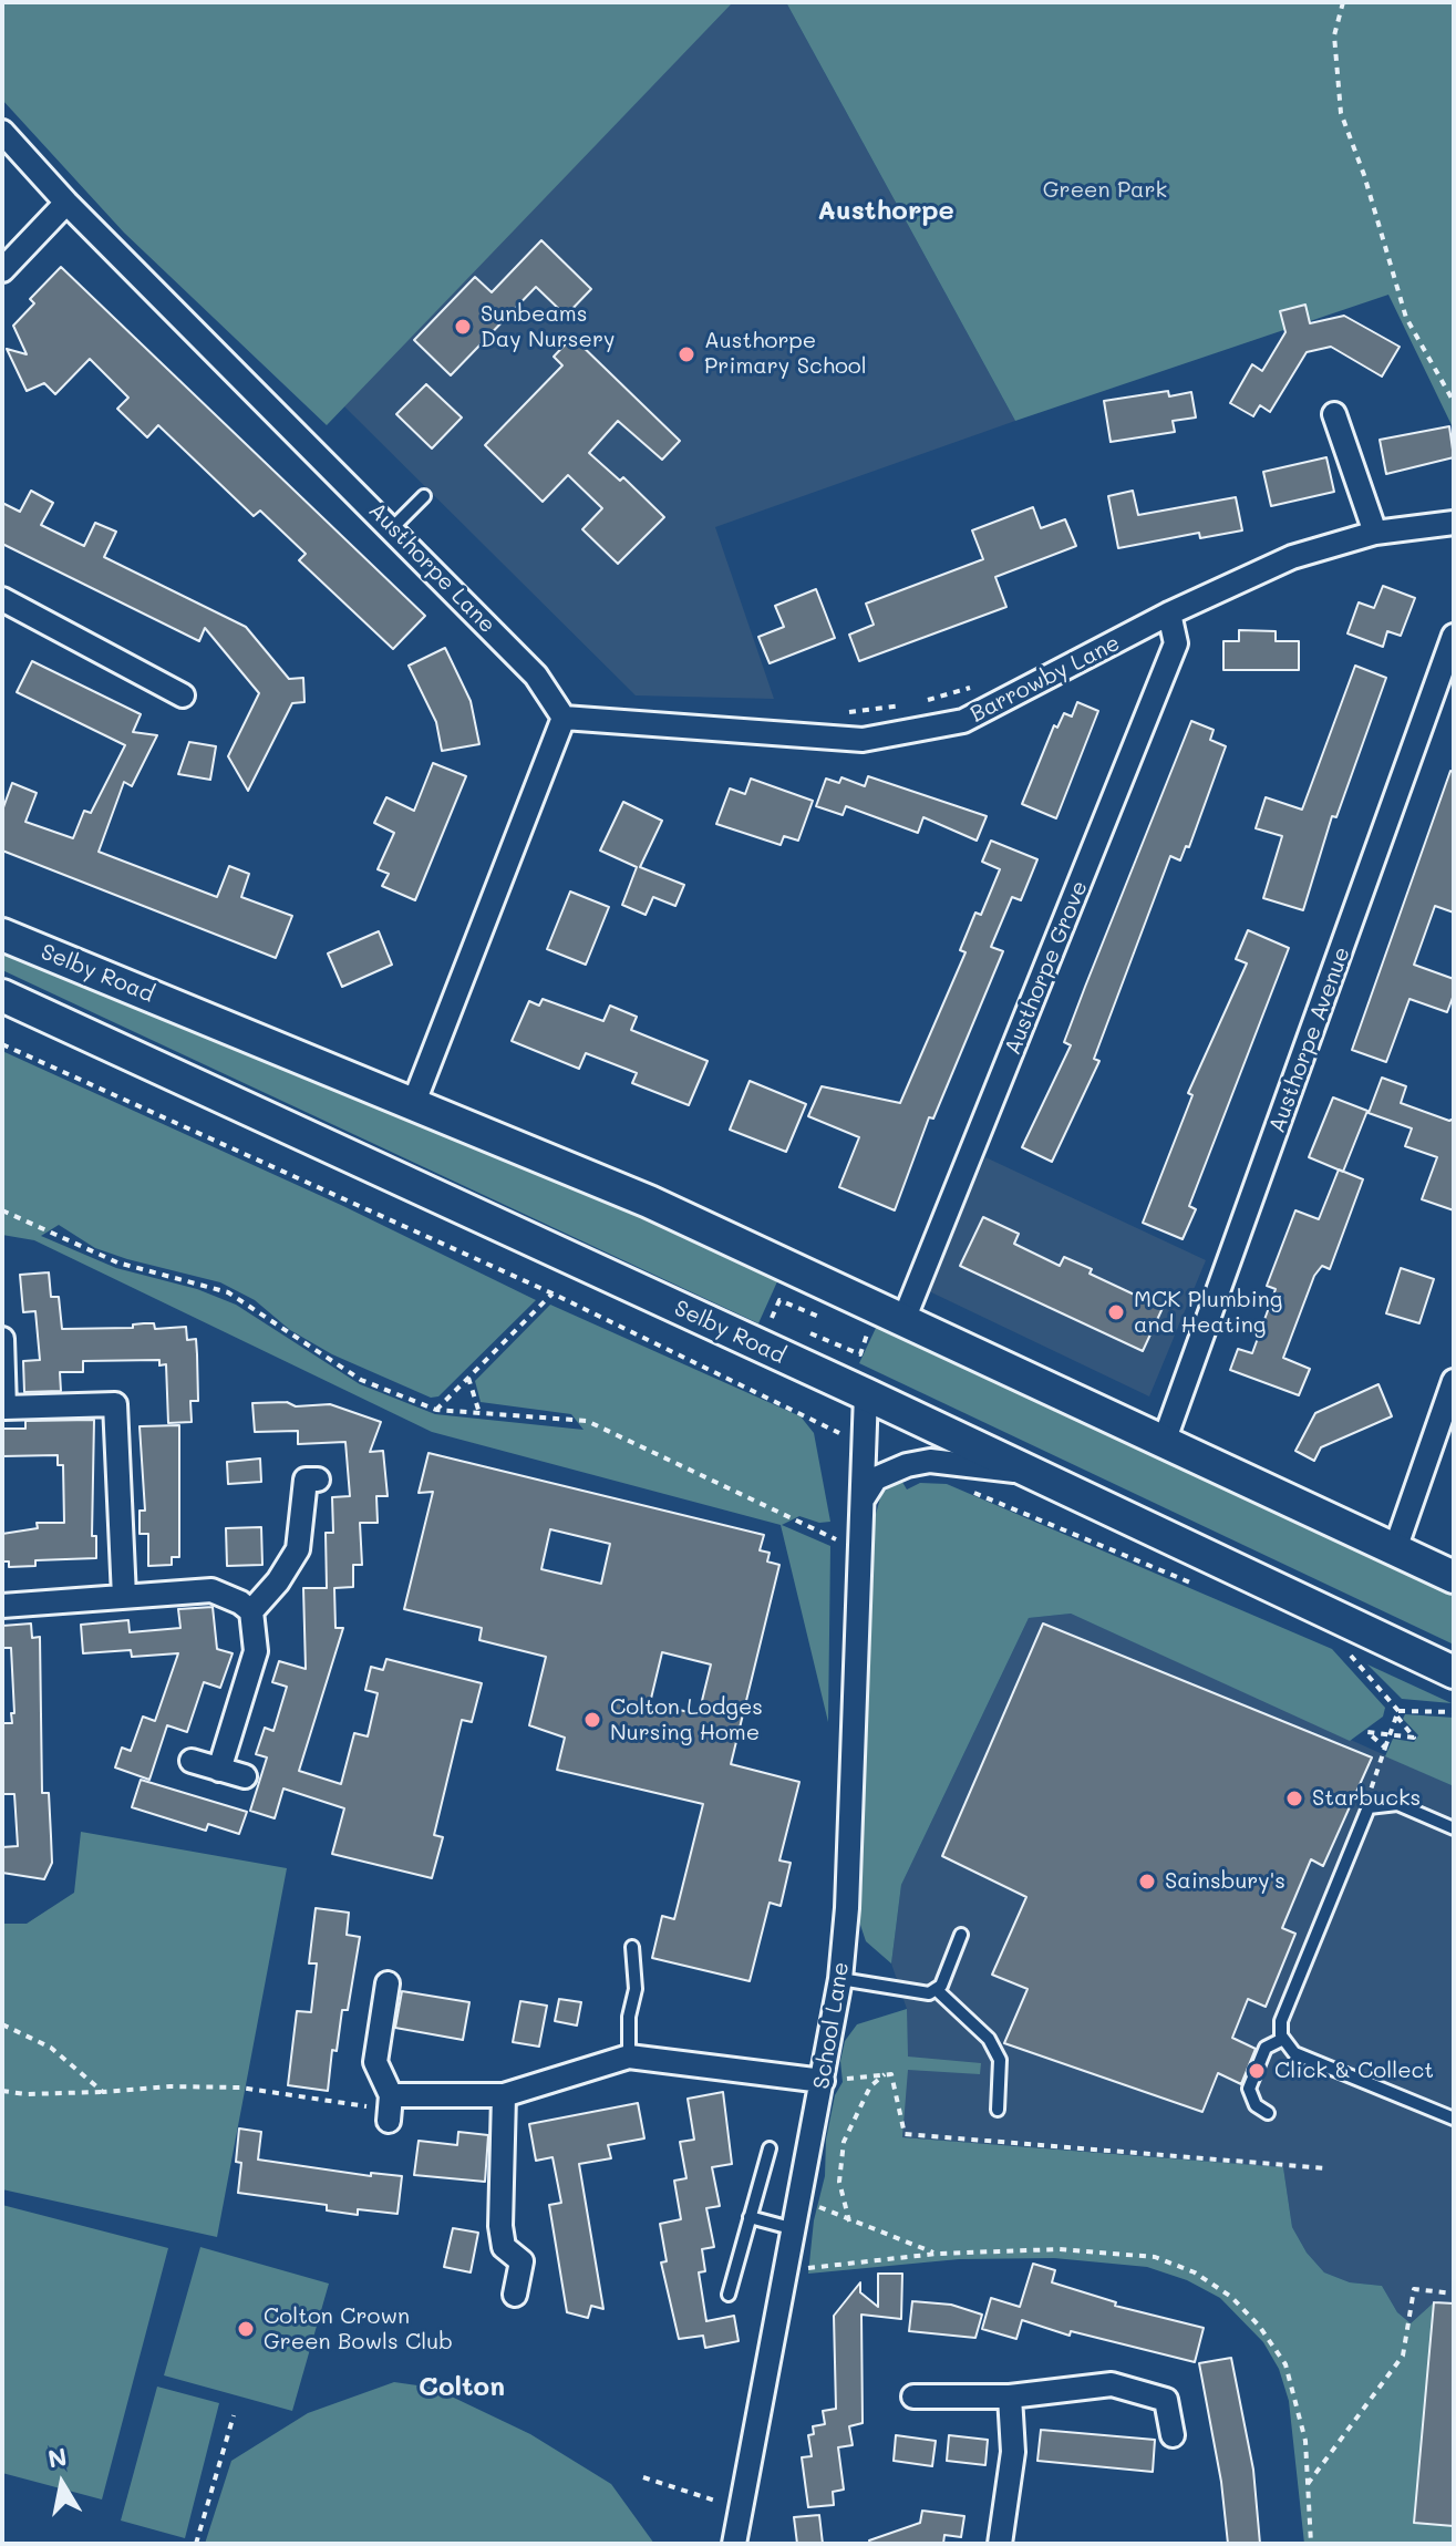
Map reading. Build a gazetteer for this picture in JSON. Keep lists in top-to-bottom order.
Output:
{
  "streets": {
    "main road": ["Selby Road"],
    "street": [
      "Austhorpe Lane",
      "Barrowby Lane",
      "Austhorpe Grove",
      "Austhorpe Avenue",
      "School Lane"
    ]
  },
  "crossings": [
    ["Austhorpe Lane", "Barrowby Lane"],
    ["Barrowby Lane", "Austhorpe Grove"],
    ["Austhorpe Grove", "Selby Road"],
    ["Selby Road", "Austhorpe Avenue"],
    ["Selby Road", "School Lane"]
  ],
  "districts": ["Austhorpe", "Colton"],
  "parks": ["Green Park"],
  "places": [
    "Sunbeams Day Nursery",
    "Austhorpe Primary School",
    "MCK Plumbing and Heating",
    "Colton Lodges Nursing Home",
    "Starbucks",
    "Sainsbury's",
    "Click & Collect",
    "Colton Crown Green Bowls Club"
  ],
  "north": "top"
}
